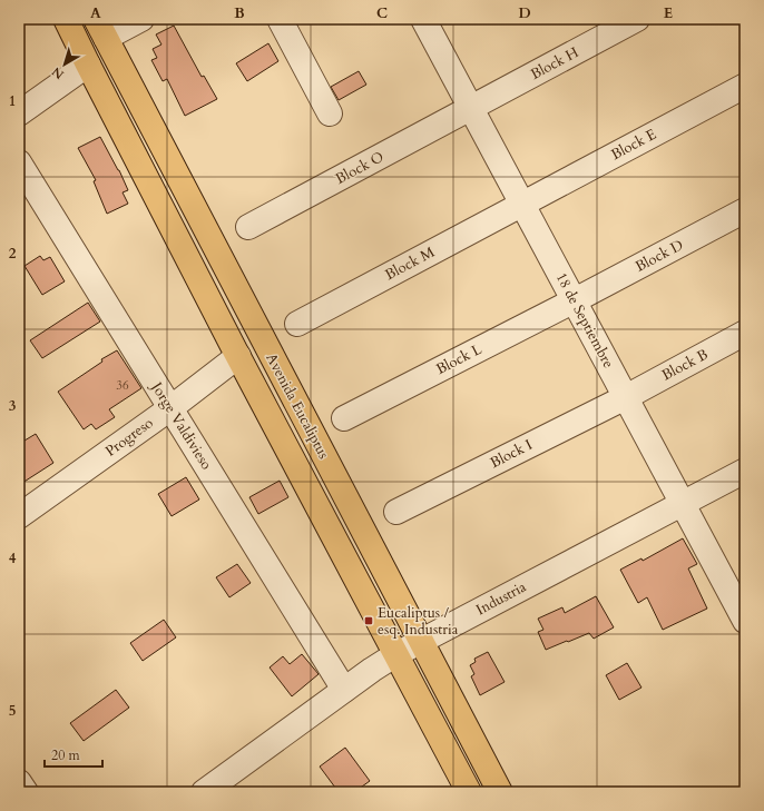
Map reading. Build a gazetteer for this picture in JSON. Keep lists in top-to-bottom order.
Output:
{
  "streets": {
    "main road": ["Avenida Eucaliptus"],
    "street": [
      "Block H",
      "Block E",
      "Block O",
      "Block D",
      "Block M",
      "18 de Septiembre",
      "Block L",
      "Block B",
      "Jorge Valdivieso",
      "Progreso",
      "Block I",
      "Industria"
    ]
  },
  "crossings": [
    ["Block H", "Block O"],
    ["Block H", "18 de Septiembre"],
    ["Block E", "Block M"],
    ["Block E", "18 de Septiembre"],
    ["Block O", "18 de Septiembre"],
    ["Block D", "18 de Septiembre"],
    ["Block D", "Block L"],
    ["Block M", "18 de Septiembre"],
    ["18 de Septiembre", "Block L"],
    ["18 de Septiembre", "Block B"],
    ["18 de Septiembre", "Block I"],
    ["18 de Septiembre", "Industria"],
    ["Block B", "Block I"],
    ["Avenida Eucaliptus", "Progreso"],
    ["Avenida Eucaliptus", "Industria"],
    ["Jorge Valdivieso", "Progreso"],
    ["Jorge Valdivieso", "Industria"]
  ],
  "places": {
    "transit": ["Eucaliptus / esq. Industria"]
  },
  "house_numbers": ["36"],
  "scale_bar": "20 m",
  "north": "bottom left",
  "grid": {
    "columns": [
      "A",
      "B",
      "C",
      "D",
      "E"
    ],
    "rows": [
      "1",
      "2",
      "3",
      "4",
      "5"
    ]
  }
}
